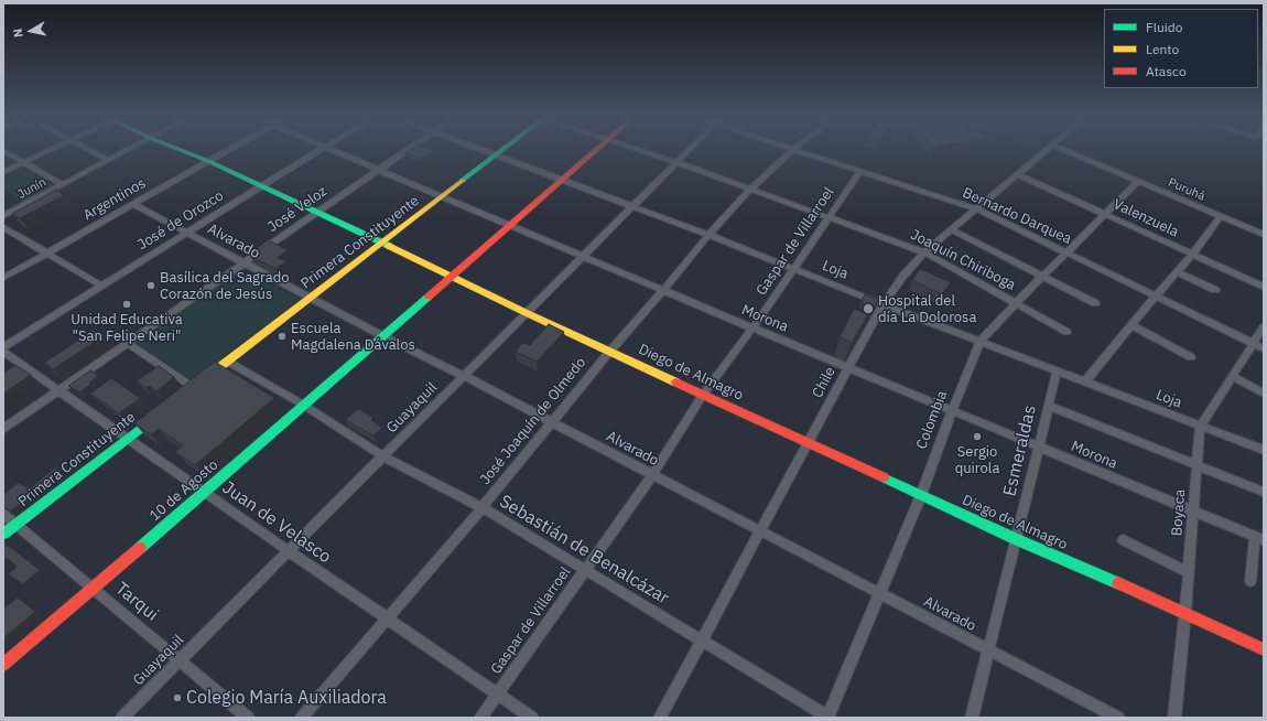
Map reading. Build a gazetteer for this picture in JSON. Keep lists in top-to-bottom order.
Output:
{
  "streets": {
    "main road": ["Primera Constituyente", "Diego de Almagro", "10 de Agosto"],
    "street": [
      "Junín",
      "Puruhá",
      "Argentinos",
      "José Veloz",
      "Bernardo Darquea",
      "Valenzuela",
      "José de Orozco",
      "Alvarado",
      "Gaspar de Villarroel",
      "Joaquín Chiriboga",
      "Loja",
      "Morona",
      "Chile",
      "Guayaquil",
      "Colombia",
      "José Joaquín de Olmedo",
      "Esmeraldas",
      "Boyaca",
      "Juan de Velasco",
      "Sebastián de Benalcázar",
      "Tarqui"
    ]
  },
  "crossings": [
    ["Puruhá", "Colombia"],
    ["Argentinos", "Alvarado"],
    ["Argentinos", "Diego de Almagro"],
    ["José Veloz", "Alvarado"],
    ["José Veloz", "Morona"],
    ["José Veloz", "Diego de Almagro"],
    ["José Veloz", "Juan de Velasco"],
    ["Bernardo Darquea", "Gaspar de Villarroel"],
    ["Bernardo Darquea", "Chile"],
    ["Bernardo Darquea", "Colombia"],
    ["Bernardo Darquea", "Boyaca"],
    ["Valenzuela", "Chile"],
    ["Valenzuela", "Colombia"],
    ["José de Orozco", "Alvarado"],
    ["José de Orozco", "Diego de Almagro"],
    ["Alvarado", "Gaspar de Villarroel"],
    ["Alvarado", "Primera Constituyente"],
    ["Alvarado", "Chile"],
    ["Alvarado", "Guayaquil"],
    ["Alvarado", "Colombia"],
    ["Alvarado", "José Joaquín de Olmedo"],
    ["Alvarado", "Esmeraldas"],
    ["Alvarado", "10 de Agosto"],
    ["Gaspar de Villarroel", "Joaquín Chiriboga"],
    ["Gaspar de Villarroel", "Loja"],
    ["Gaspar de Villarroel", "Morona"],
    ["Gaspar de Villarroel", "Diego de Almagro"],
    ["Gaspar de Villarroel", "Juan de Velasco"],
    ["Gaspar de Villarroel", "Sebastián de Benalcázar"],
    ["Primera Constituyente", "Loja"],
    ["Primera Constituyente", "Morona"],
    ["Primera Constituyente", "Diego de Almagro"],
    ["Primera Constituyente", "Juan de Velasco"],
    ["Primera Constituyente", "Sebastián de Benalcázar"],
    ["Primera Constituyente", "Tarqui"],
    ["Joaquín Chiriboga", "Chile"],
    ["Joaquín Chiriboga", "Guayaquil"],
    ["Joaquín Chiriboga", "Colombia"],
    ["Joaquín Chiriboga", "José Joaquín de Olmedo"],
    ["Loja", "Chile"],
    ["Loja", "Guayaquil"],
    ["Loja", "Colombia"],
    ["Loja", "José Joaquín de Olmedo"],
    ["Loja", "Esmeraldas"],
    ["Loja", "10 de Agosto"],
    ["Loja", "Boyaca"],
    ["Morona", "Chile"],
    ["Morona", "Guayaquil"],
    ["Morona", "Colombia"],
    ["Morona", "José Joaquín de Olmedo"],
    ["Morona", "Esmeraldas"],
    ["Morona", "10 de Agosto"],
    ["Morona", "Boyaca"],
    ["Diego de Almagro", "Chile"],
    ["Diego de Almagro", "Guayaquil"],
    ["Diego de Almagro", "Colombia"],
    ["Diego de Almagro", "José Joaquín de Olmedo"],
    ["Diego de Almagro", "Esmeraldas"],
    ["Diego de Almagro", "10 de Agosto"],
    ["Diego de Almagro", "Boyaca"],
    ["Chile", "Sebastián de Benalcázar"],
    ["Guayaquil", "Juan de Velasco"],
    ["Guayaquil", "Sebastián de Benalcázar"],
    ["Guayaquil", "Tarqui"],
    ["Colombia", "Sebastián de Benalcázar"],
    ["José Joaquín de Olmedo", "Juan de Velasco"],
    ["José Joaquín de Olmedo", "Sebastián de Benalcázar"],
    ["10 de Agosto", "Juan de Velasco"],
    ["10 de Agosto", "Sebastián de Benalcázar"],
    ["10 de Agosto", "Tarqui"]
  ],
  "places": [
    "Basílica del Sagrado Corazón de Jesús",
    "Unidad Educativa \"San Felipe Neri\"",
    "Hospital del día La Dolorosa",
    "Escuela Magdalena Dávalos",
    "Sergio quirola",
    "Colegio María Auxiliadora"
  ],
  "legend": ["Fluido", "Lento", "Atasco"],
  "north": "left"
}
